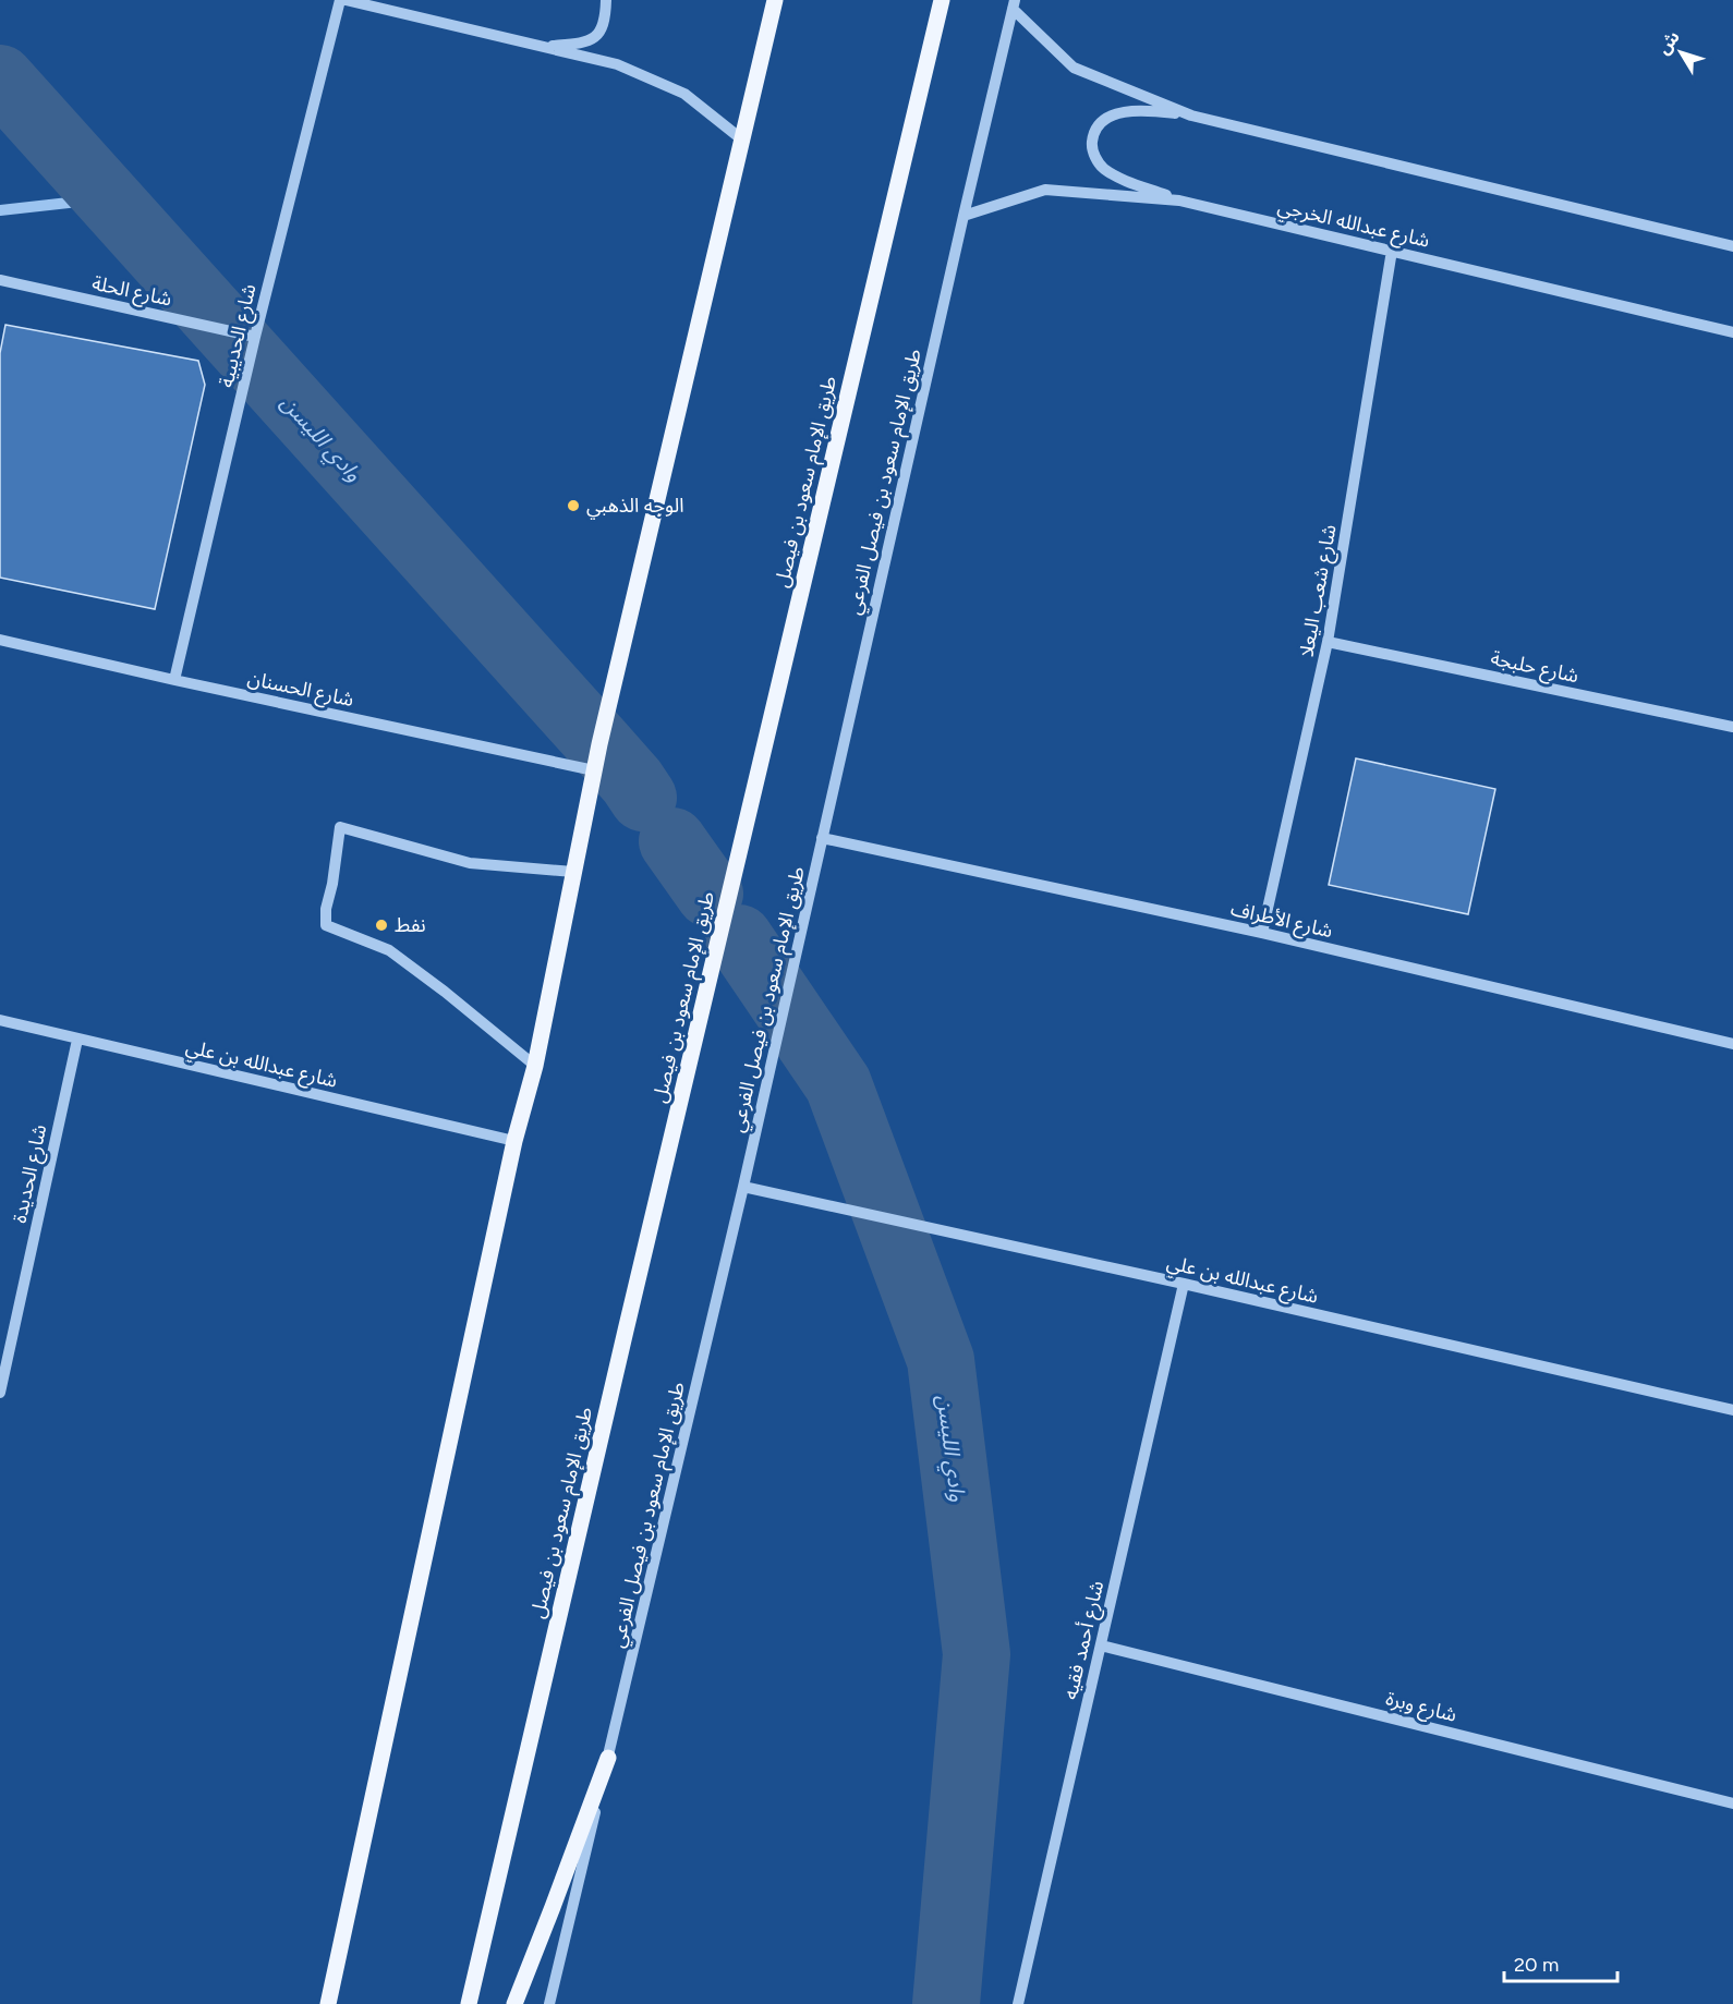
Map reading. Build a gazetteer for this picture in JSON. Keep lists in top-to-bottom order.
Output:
{
  "streets": {
    "main road": ["طريق الإمام سعود بن فيصل"],
    "street": [
      "شارع عبدالله الخرجي",
      "شارع الحلة",
      "شارع الحديبية",
      "طريق الإمام سعود بن فيصل الفرعي",
      "شارع شعب اليعلا",
      "شارع حلبجة",
      "شارع الحسنان",
      "شارع الأطراف",
      "شارع عبدالله بن علي",
      "شارع الحديدة",
      "شارع أحمد فقيه",
      "شارع وبرة"
    ]
  },
  "crossings": [
    ["شارع عبدالله الخرجي", "طريق الإمام سعود بن فيصل الفرعي"],
    ["شارع عبدالله الخرجي", "شارع شعب اليعلا"],
    ["شارع الحلة", "شارع الحديبية"],
    ["شارع الحديبية", "شارع الحسنان"],
    ["طريق الإمام سعود بن فيصل الفرعي", "شارع الأطراف"],
    ["طريق الإمام سعود بن فيصل الفرعي", "شارع عبدالله بن علي"],
    ["شارع شعب اليعلا", "شارع حلبجة"],
    ["شارع شعب اليعلا", "شارع الأطراف"],
    ["شارع عبدالله بن علي", "شارع الحديدة"],
    ["شارع عبدالله بن علي", "شارع أحمد فقيه"],
    ["شارع أحمد فقيه", "شارع وبرة"]
  ],
  "water": ["وادي الليسن"],
  "places": ["الوجه الذهبي", "نفط"],
  "scale_bar": "20 m",
  "north": "top left"
}
